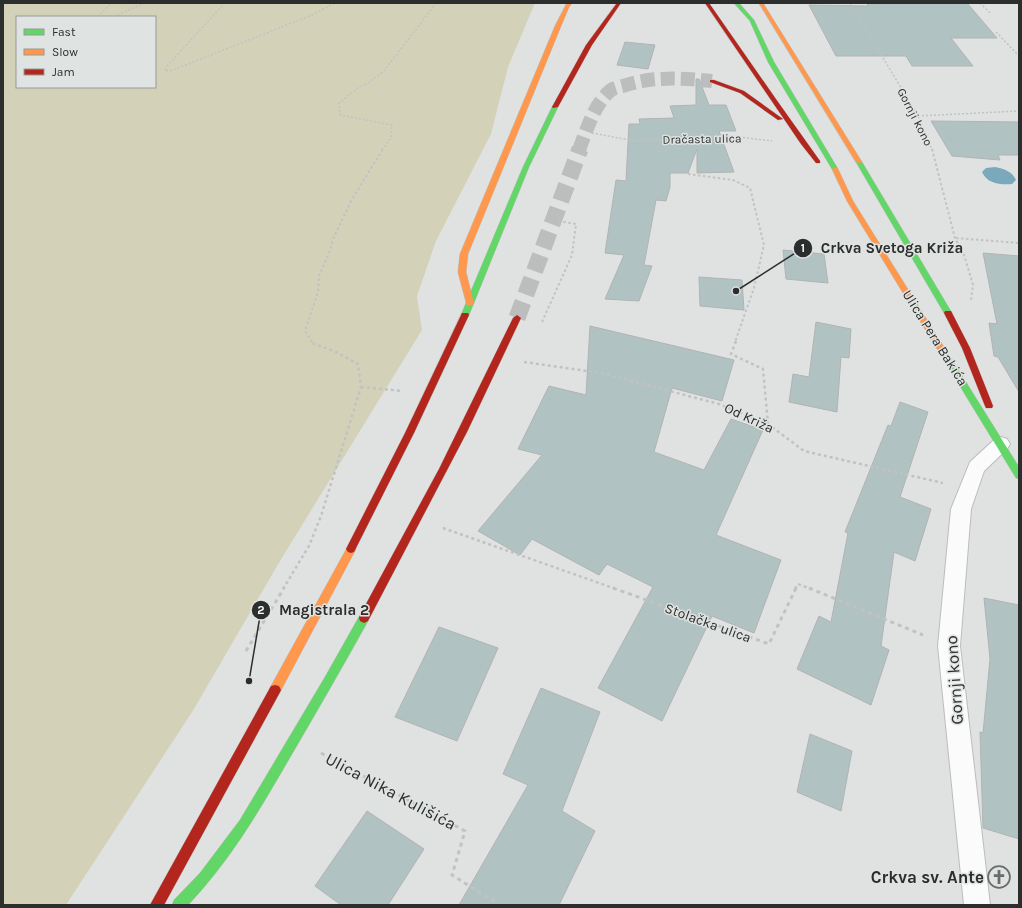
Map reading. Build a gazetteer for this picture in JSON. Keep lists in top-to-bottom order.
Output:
{
  "streets": {
    "main road": ["Ulica Pera Bakića"],
    "lane": ["Gornji kono"],
    "path": [
      "Dračasta ulica",
      "Od Križa",
      "Stolačka ulica",
      "Ulica Nika Kulišića"
    ]
  },
  "crossings": [
    ["Gornji kono", "Ulica Pera Bakića"],
    ["Gornji kono", "Od Križa"],
    ["Gornji kono", "Stolačka ulica"]
  ],
  "places": {
    "other": ["Crkva Svetoga Križa", "Magistrala 2"],
    "church": ["Crkva sv. Ante"]
  },
  "legend": ["Fast", "Slow", "Jam"]
}
